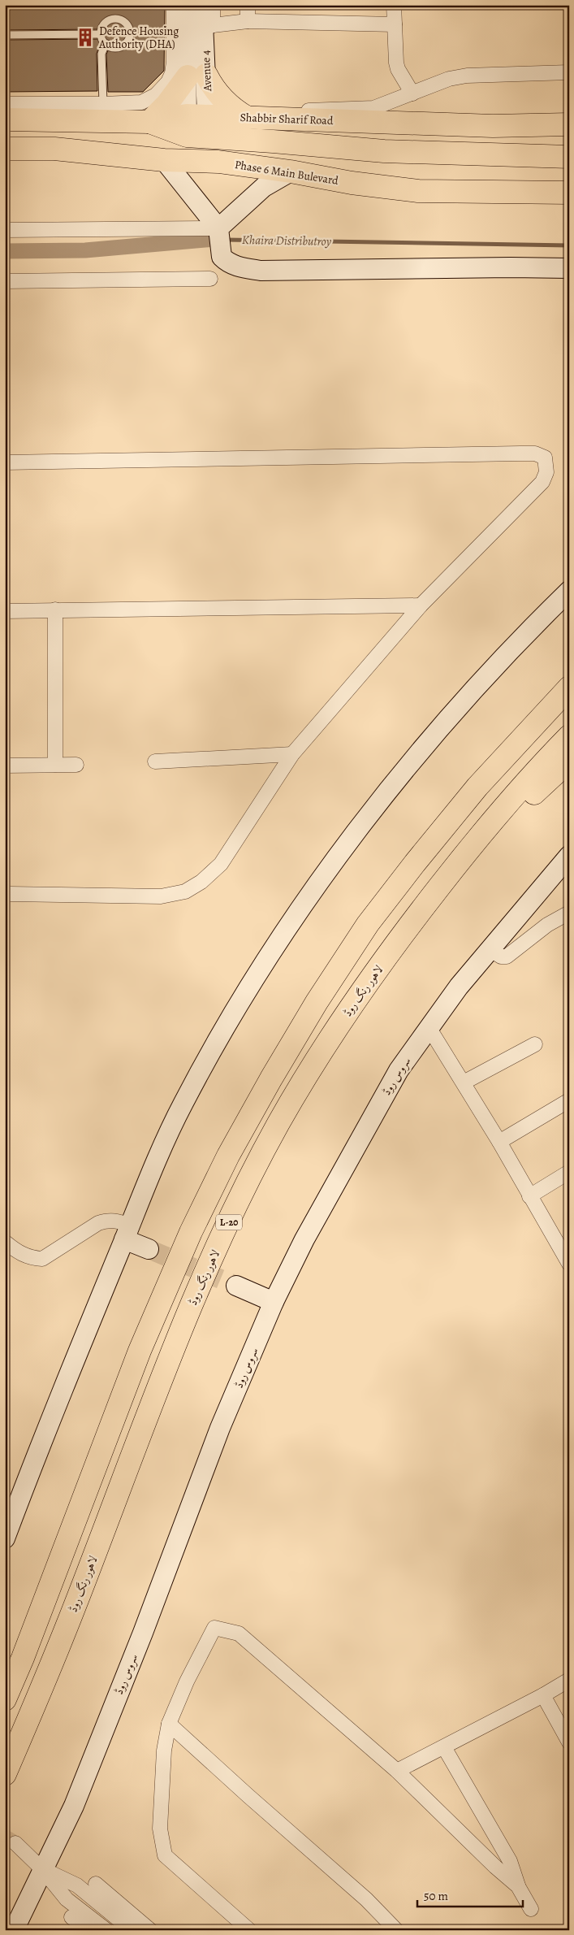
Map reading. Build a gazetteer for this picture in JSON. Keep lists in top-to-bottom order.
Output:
{
  "streets": {
    "main road": [
      "Shabbir Sharif Road",
      "Phase 6 Main Bulevard",
      "لاہور رنگ روڈ",
      "L-20"
    ],
    "street": ["Avenue 4", "سروس روڈ"]
  },
  "crossings": [
    ["Avenue 4", "Shabbir Sharif Road"]
  ],
  "water": ["Khaira Distributroy"],
  "places": {
    "building": ["Defence Housing Authority (DHA)"]
  },
  "scale_bar": "50 m"
}
